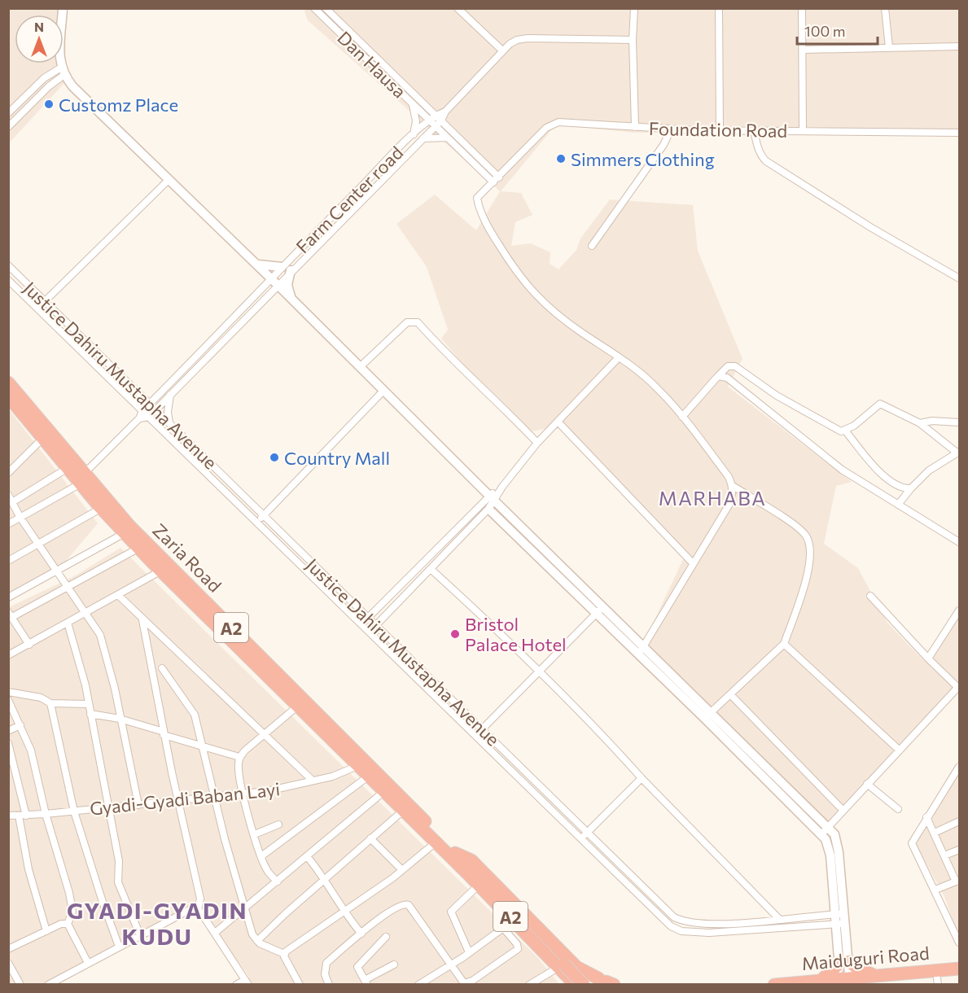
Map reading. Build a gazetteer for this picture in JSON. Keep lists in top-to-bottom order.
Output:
{
  "streets": {
    "highway": ["Zaria Road", "A2", "Maiduguri Road"],
    "street": [
      "Dan Hausa",
      "Foundation Road",
      "Farm Center road",
      "Justice Dahiru Mustapha Avenue",
      "Gyadi-Gyadi Baban Layi"
    ]
  },
  "crossings": [
    ["Dan Hausa", "Foundation Road"],
    ["Dan Hausa", "Farm Center road"],
    ["Farm Center road", "Justice Dahiru Mustapha Avenue"],
    ["Zaria Road", "A2"],
    ["Zaria Road", "Gyadi-Gyadi Baban Layi"]
  ],
  "districts": ["MARHABA", "GYADI-GYADIN KUDU"],
  "places": [
    "Customz Place",
    "Simmers Clothing",
    "Country Mall",
    "Bristol Palace Hotel"
  ],
  "scale_bar": "100 m",
  "north": "top"
}
